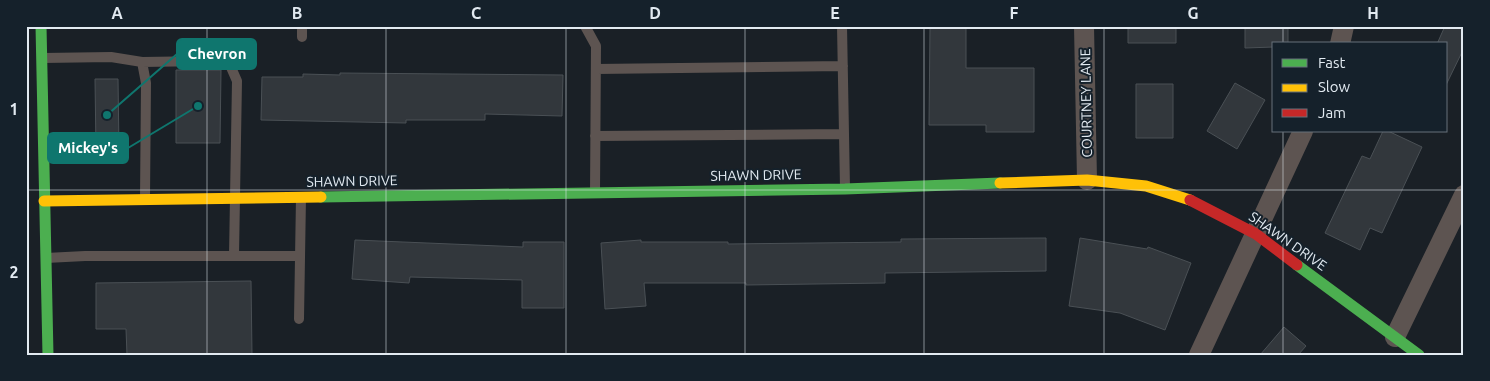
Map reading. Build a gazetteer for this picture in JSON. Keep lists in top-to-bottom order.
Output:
{
  "streets": {
    "street": ["COURTNEY LANE", "SHAWN DRIVE"]
  },
  "crossings": [
    ["COURTNEY LANE", "SHAWN DRIVE"]
  ],
  "places": ["Mickey's", "Chevron"],
  "legend": ["Fast", "Slow", "Jam"],
  "grid": {
    "columns": [
      "A",
      "B",
      "C",
      "D",
      "E",
      "F",
      "G",
      "H"
    ],
    "rows": ["1", "2"]
  }
}
